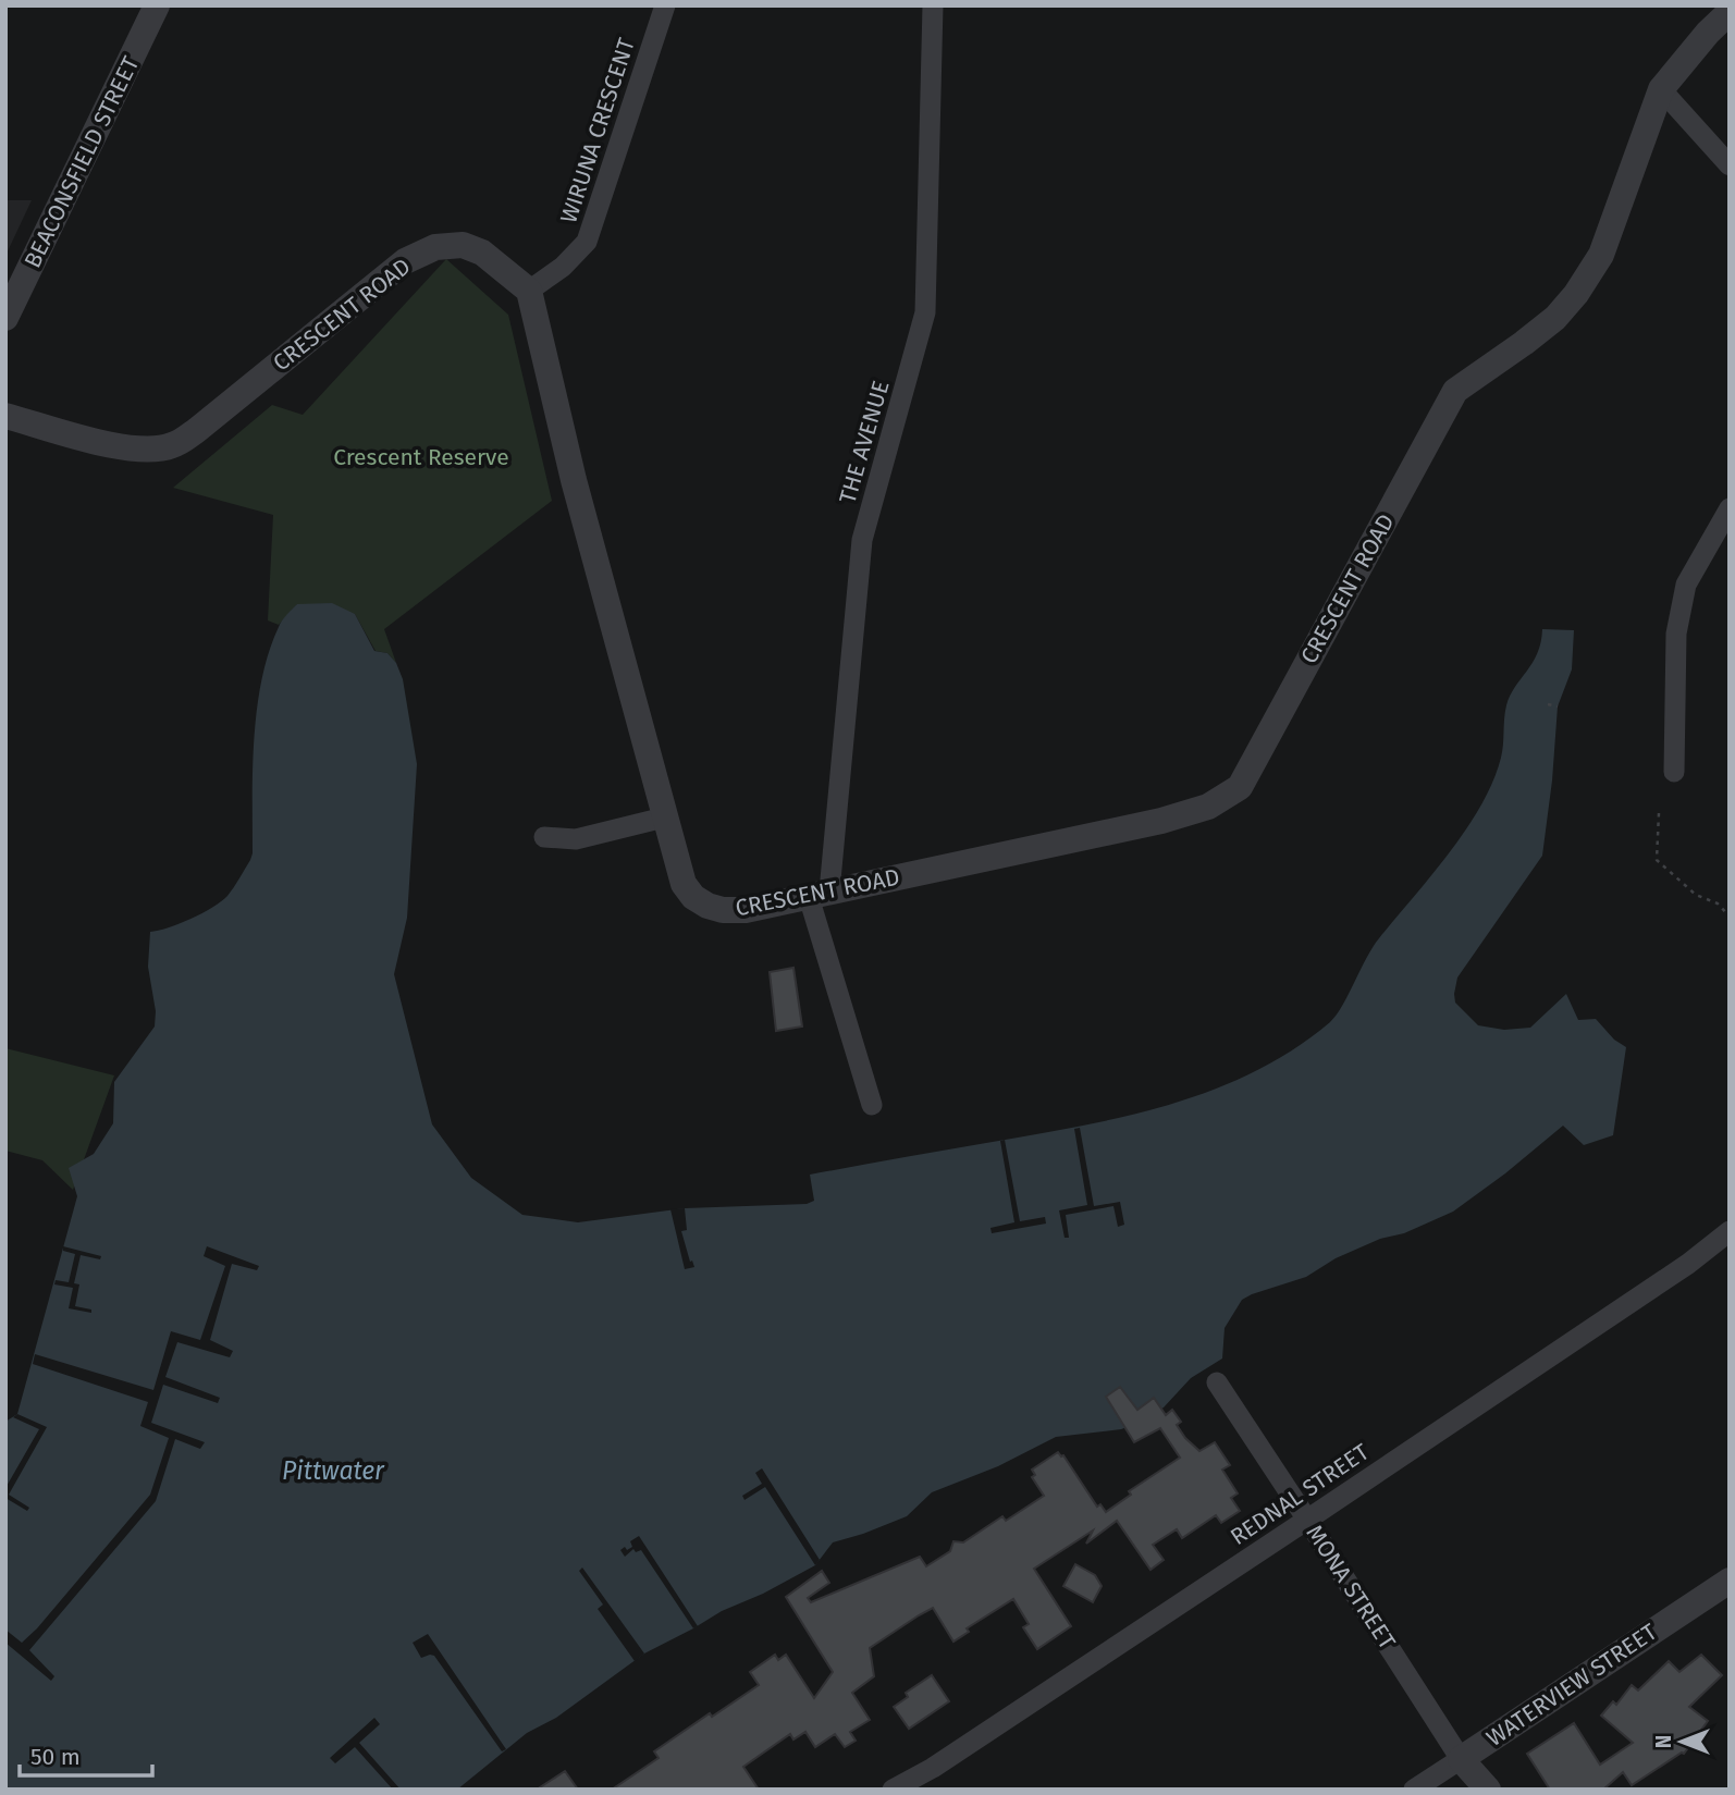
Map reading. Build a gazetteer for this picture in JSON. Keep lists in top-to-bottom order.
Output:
{
  "streets": {
    "street": [
      "WIRUNA CRESCENT",
      "BEACONSFIELD STREET",
      "CRESCENT ROAD",
      "THE AVENUE",
      "REDNAL STREET",
      "MONA STREET",
      "WATERVIEW STREET"
    ]
  },
  "crossings": [
    ["WIRUNA CRESCENT", "CRESCENT ROAD"],
    ["CRESCENT ROAD", "THE AVENUE"],
    ["REDNAL STREET", "MONA STREET"],
    ["MONA STREET", "WATERVIEW STREET"]
  ],
  "water": ["Pittwater"],
  "parks": ["Crescent Reserve"],
  "scale_bar": "50 m",
  "north": "left"
}
